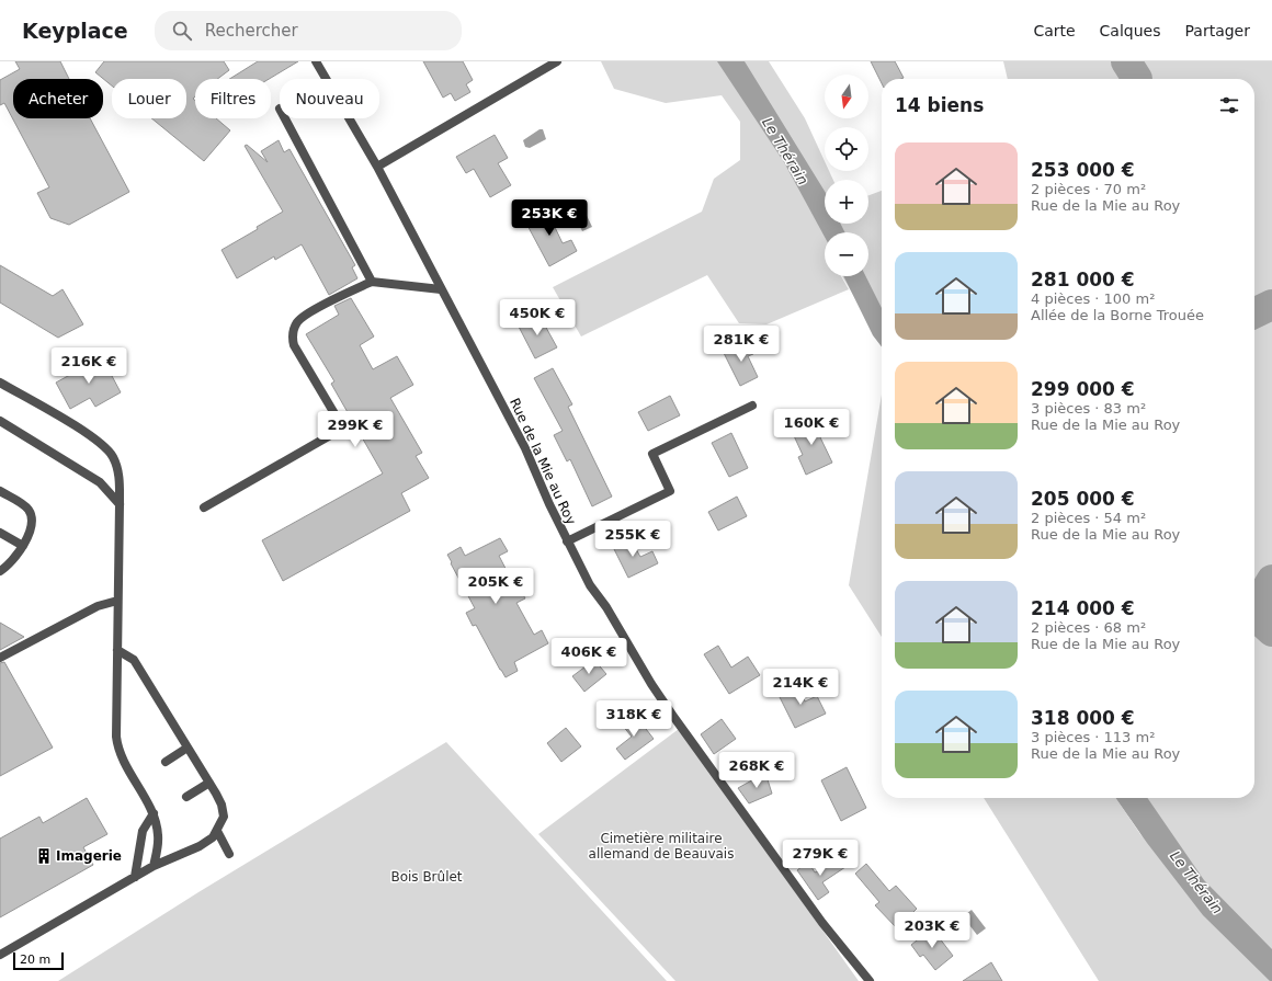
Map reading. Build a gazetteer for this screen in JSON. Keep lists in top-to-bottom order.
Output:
{
  "streets": {
    "street": ["Rue de la Mie au Roy"]
  },
  "water": ["Le Thérain"],
  "parks": ["Cimetière militaire allemand de Beauvais", "Bois Brûlet"],
  "places": {
    "building": ["Imagerie"]
  },
  "scale_bar": "20 m",
  "north": "bottom",
  "page": {
    "header": "Keyplace",
    "search": "Rechercher",
    "nav": ["Carte", "Calques", "Partager"],
    "map_buttons": ["+", "−"],
    "chip": [
      "Acheter",
      "Louer",
      "Filtres",
      "Nouveau"
    ],
    "heading": "14 biens",
    "list": [
      {
        "name": "253 000 €",
        "note": "2 pièces · 70 m² · Rue de la Mie au Roy"
      },
      {
        "name": "281 000 €",
        "note": "4 pièces · 100 m² · Allée de la Borne Trouée"
      },
      {
        "name": "299 000 €",
        "note": "3 pièces · 83 m² · Rue de la Mie au Roy"
      },
      {
        "name": "205 000 €",
        "note": "2 pièces · 54 m² · Rue de la Mie au Roy"
      },
      {
        "name": "214 000 €",
        "note": "2 pièces · 68 m² · Rue de la Mie au Roy"
      },
      {
        "name": "318 000 €",
        "note": "3 pièces · 113 m² · Rue de la Mie au Roy"
      }
    ],
    "price": [
      "253K €",
      "450K €",
      "281K €",
      "216K €",
      "160K €",
      "299K €",
      "255K €",
      "205K €",
      "406K €",
      "214K €",
      "318K €",
      "268K €",
      "279K €",
      "203K €"
    ],
    "scale": "20 m"
  }
}
